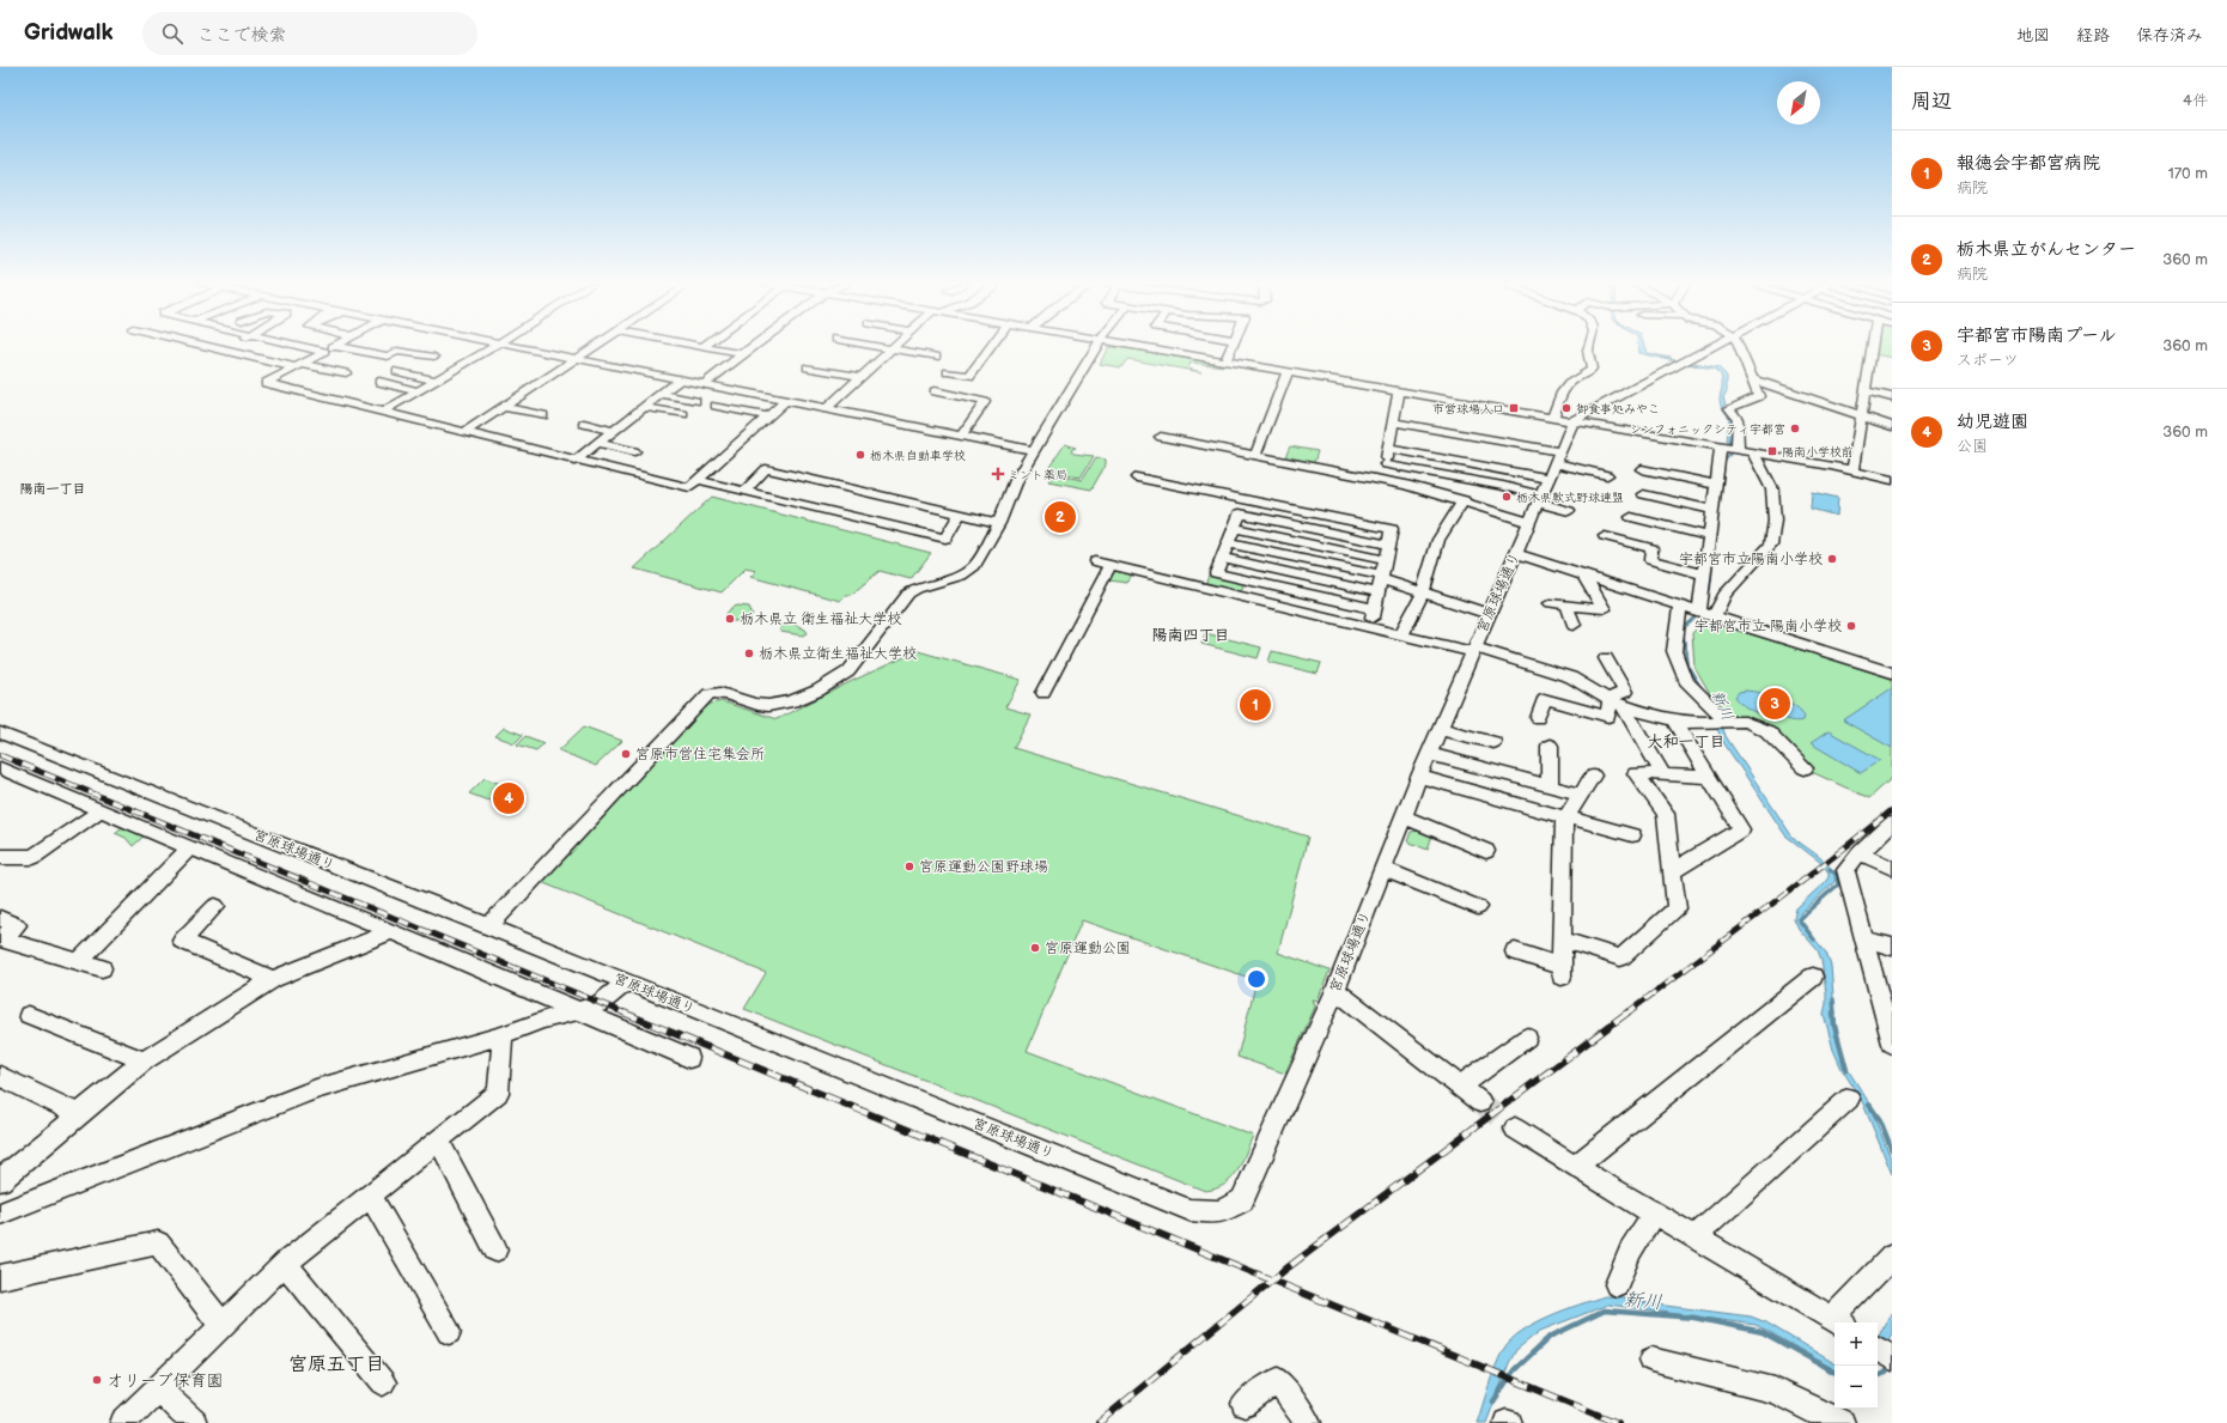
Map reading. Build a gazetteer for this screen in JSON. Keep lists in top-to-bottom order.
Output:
{
  "streets": {
    "street": ["宮原球場通り"]
  },
  "districts": [
    "陽南一丁目",
    "陽南四丁目",
    "大和一丁目",
    "宮原五丁目"
  ],
  "water": ["新川"],
  "places": {
    "transit": ["市営球場入口", "陽南小学校前"],
    "other": [
      "御食事処みやこ",
      "シンフォニックシティ宇都宮",
      "栃木県自動車学校",
      "栃木県軟式野球連盟",
      "宇都宮市立陽南小学校",
      "栃木県立 衛生福祉大学校",
      "宇都宮市立 陽南小学校",
      "栃木県立衛生福祉大学校",
      "宮原市営住宅集会所",
      "宮原運動公園野球場",
      "宮原運動公園",
      "オリーブ保育園"
    ],
    "health": ["ミント薬局"]
  },
  "north": "bottom left",
  "page": {
    "header": "Gridwalk",
    "search": "ここで検索",
    "nav": ["地図", "経路", "保存済み"],
    "heading": ["周辺", "4件"],
    "list": [
      {
        "mark": "1",
        "name": "報徳会宇都宮病院",
        "note": "病院",
        "value": "170 m"
      },
      {
        "mark": "2",
        "name": "栃木県立がんセンター",
        "note": "病院",
        "value": "360 m"
      },
      {
        "mark": "3",
        "name": "宇都宮市陽南プール",
        "note": "スポーツ",
        "value": "360 m"
      },
      {
        "mark": "4",
        "name": "幼児遊園",
        "note": "公園",
        "value": "360 m"
      }
    ],
    "pins": [
      "2",
      "3",
      "1",
      "4"
    ],
    "map_buttons": ["+", "−"]
  }
}
